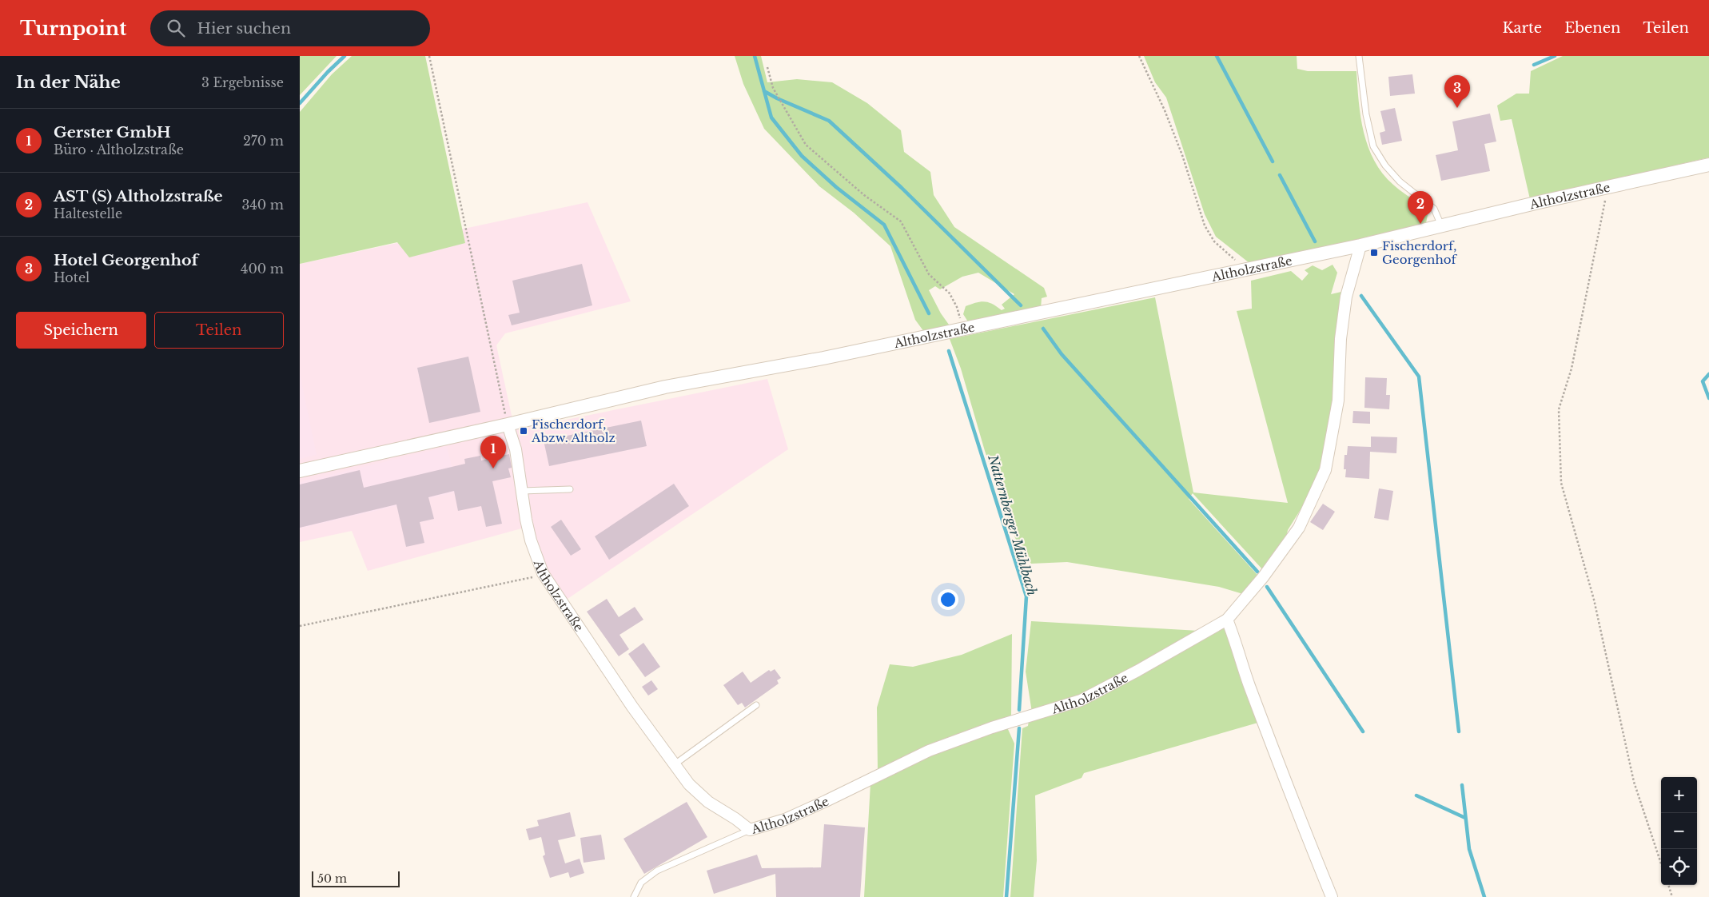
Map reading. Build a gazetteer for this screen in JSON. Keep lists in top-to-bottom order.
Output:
{
  "streets": {
    "street": ["Altholzstraße"]
  },
  "water": ["Natternberger Mühlbach"],
  "places": {
    "transit": ["Fischerdorf, Georgenhof", "Fischerdorf, Abzw. Altholz"]
  },
  "scale_bar": "50 m",
  "page": {
    "header": "Turnpoint",
    "search": "Hier suchen",
    "nav": ["Karte", "Ebenen", "Teilen"],
    "heading": ["In der Nähe", "3 Ergebnisse"],
    "pins": ["3", "2", "1"],
    "list": [
      {
        "mark": "1",
        "name": "Gerster GmbH",
        "note": "Büro · Altholzstraße",
        "value": "270 m"
      },
      {
        "mark": "2",
        "name": "AST (S) Altholzstraße",
        "note": "Haltestelle",
        "value": "340 m"
      },
      {
        "mark": "3",
        "name": "Hotel Georgenhof",
        "note": "Hotel",
        "value": "400 m"
      }
    ],
    "buttons": ["Speichern", "Teilen"],
    "map_buttons": ["+", "−"],
    "scale": "50 m"
  }
}
